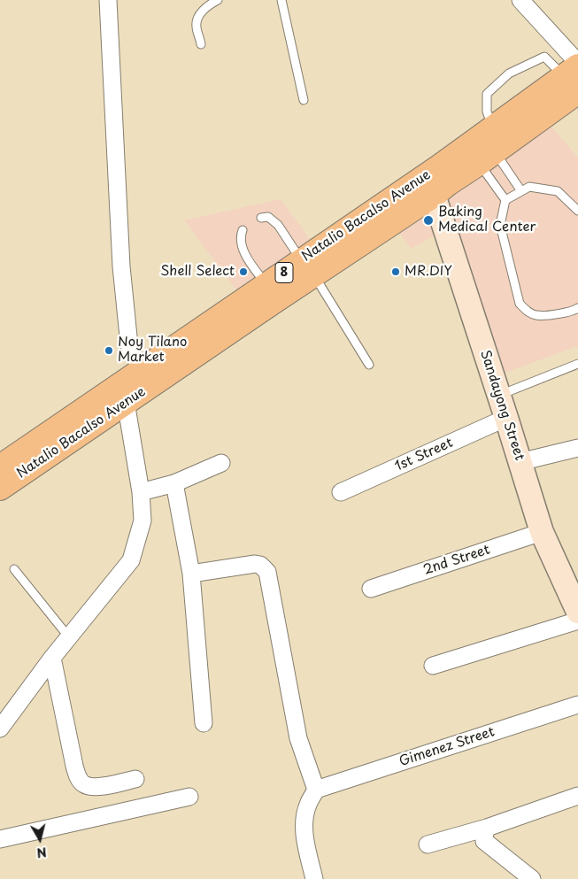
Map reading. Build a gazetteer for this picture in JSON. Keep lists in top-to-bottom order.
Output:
{
  "streets": {
    "highway": ["Natalio Bacalso Avenue", "8"],
    "street": [
      "Sandayong Street",
      "1st Street",
      "2nd Street",
      "Gimenez Street"
    ]
  },
  "crossings": [
    ["Natalio Bacalso Avenue", "Sandayong Street"],
    ["Sandayong Street", "1st Street"],
    ["Sandayong Street", "2nd Street"]
  ],
  "places": [
    "Baking Medical Center",
    "Shell Select",
    "MR.DIY",
    "Noy Tilano Market"
  ],
  "north": "bottom"
}
